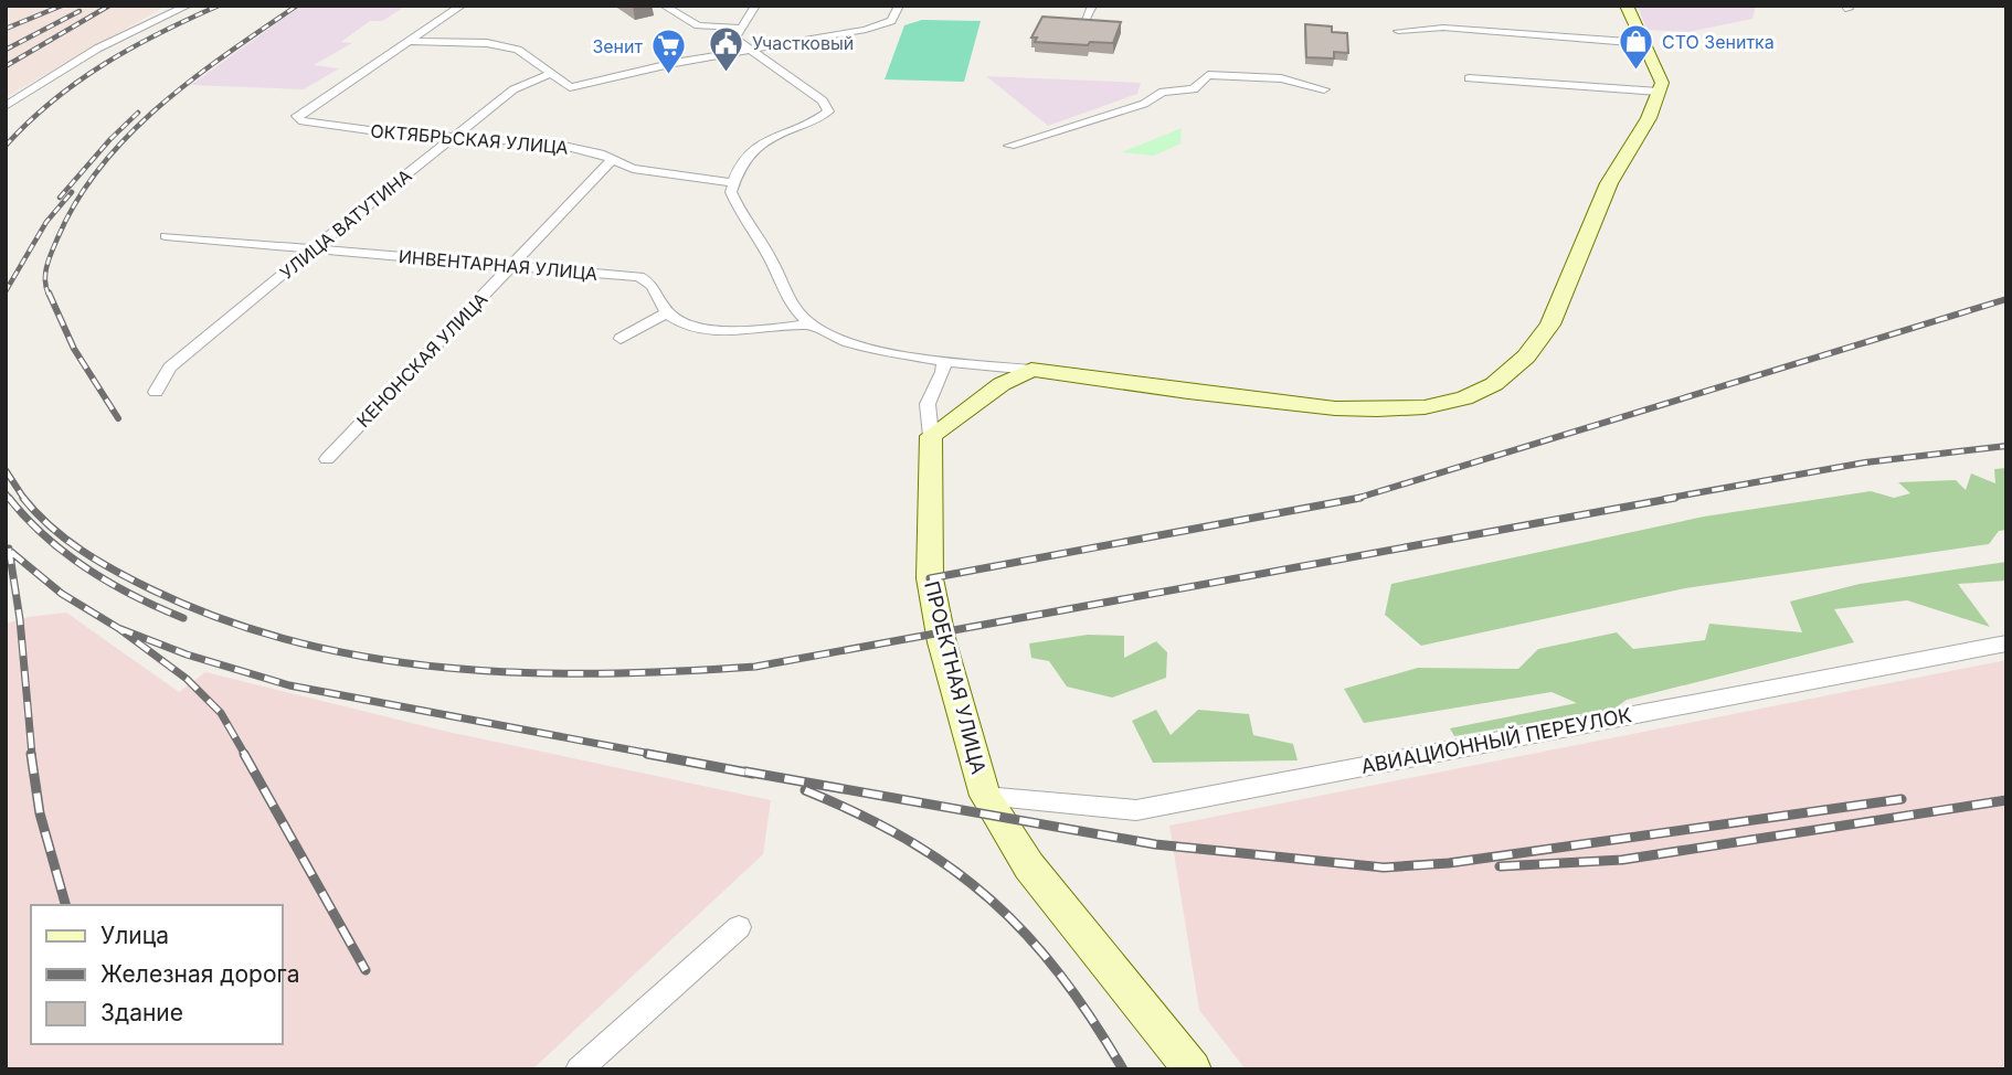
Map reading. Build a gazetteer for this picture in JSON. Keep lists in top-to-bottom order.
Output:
{
  "streets": {
    "street": [
      "ОКТЯБРЬСКАЯ УЛИЦА",
      "УЛИЦА ВАТУТИНА",
      "ИНВЕНТАРНАЯ УЛИЦА",
      "КЕНОНСКАЯ УЛИЦА",
      "ПРОЕКТНАЯ УЛИЦА",
      "АВИАЦИОННЫЙ ПЕРЕУЛОК"
    ]
  },
  "crossings": [
    ["ОКТЯБРЬСКАЯ УЛИЦА", "УЛИЦА ВАТУТИНА"],
    ["ОКТЯБРЬСКАЯ УЛИЦА", "КЕНОНСКАЯ УЛИЦА"],
    ["УЛИЦА ВАТУТИНА", "ИНВЕНТАРНАЯ УЛИЦА"],
    ["ИНВЕНТАРНАЯ УЛИЦА", "КЕНОНСКАЯ УЛИЦА"],
    ["ПРОЕКТНАЯ УЛИЦА", "АВИАЦИОННЫЙ ПЕРЕУЛОК"]
  ],
  "places": {
    "shop": ["СТО Зенитка"],
    "public building": ["Участковый"],
    "supermarket": ["Зенит"]
  },
  "legend": ["Улица", "Железная дорога", "Здание"]
}
